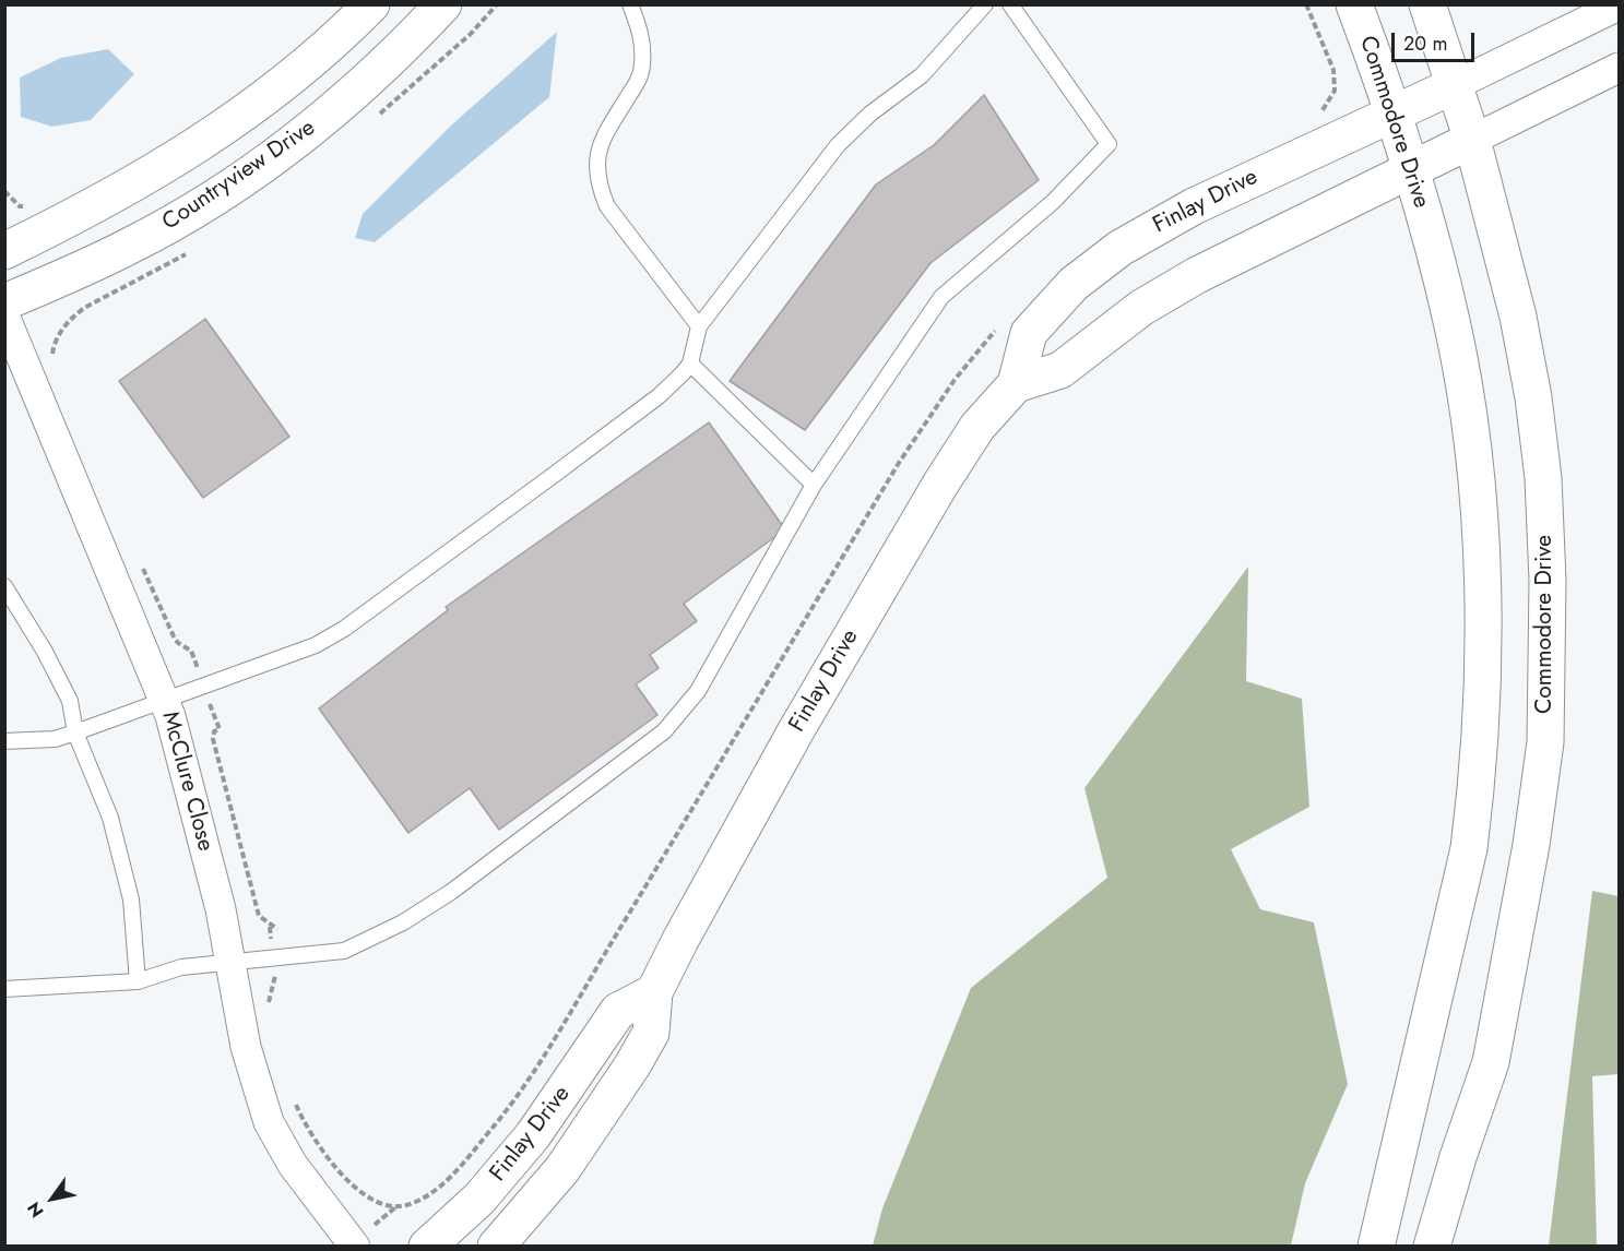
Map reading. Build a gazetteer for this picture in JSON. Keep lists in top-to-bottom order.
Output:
{
  "streets": {
    "street": [
      "Commodore Drive",
      "Countryview Drive",
      "Finlay Drive",
      "McClure Close"
    ]
  },
  "crossings": [
    ["Commodore Drive", "Finlay Drive"]
  ],
  "scale_bar": "20 m",
  "north": "bottom left"
}
